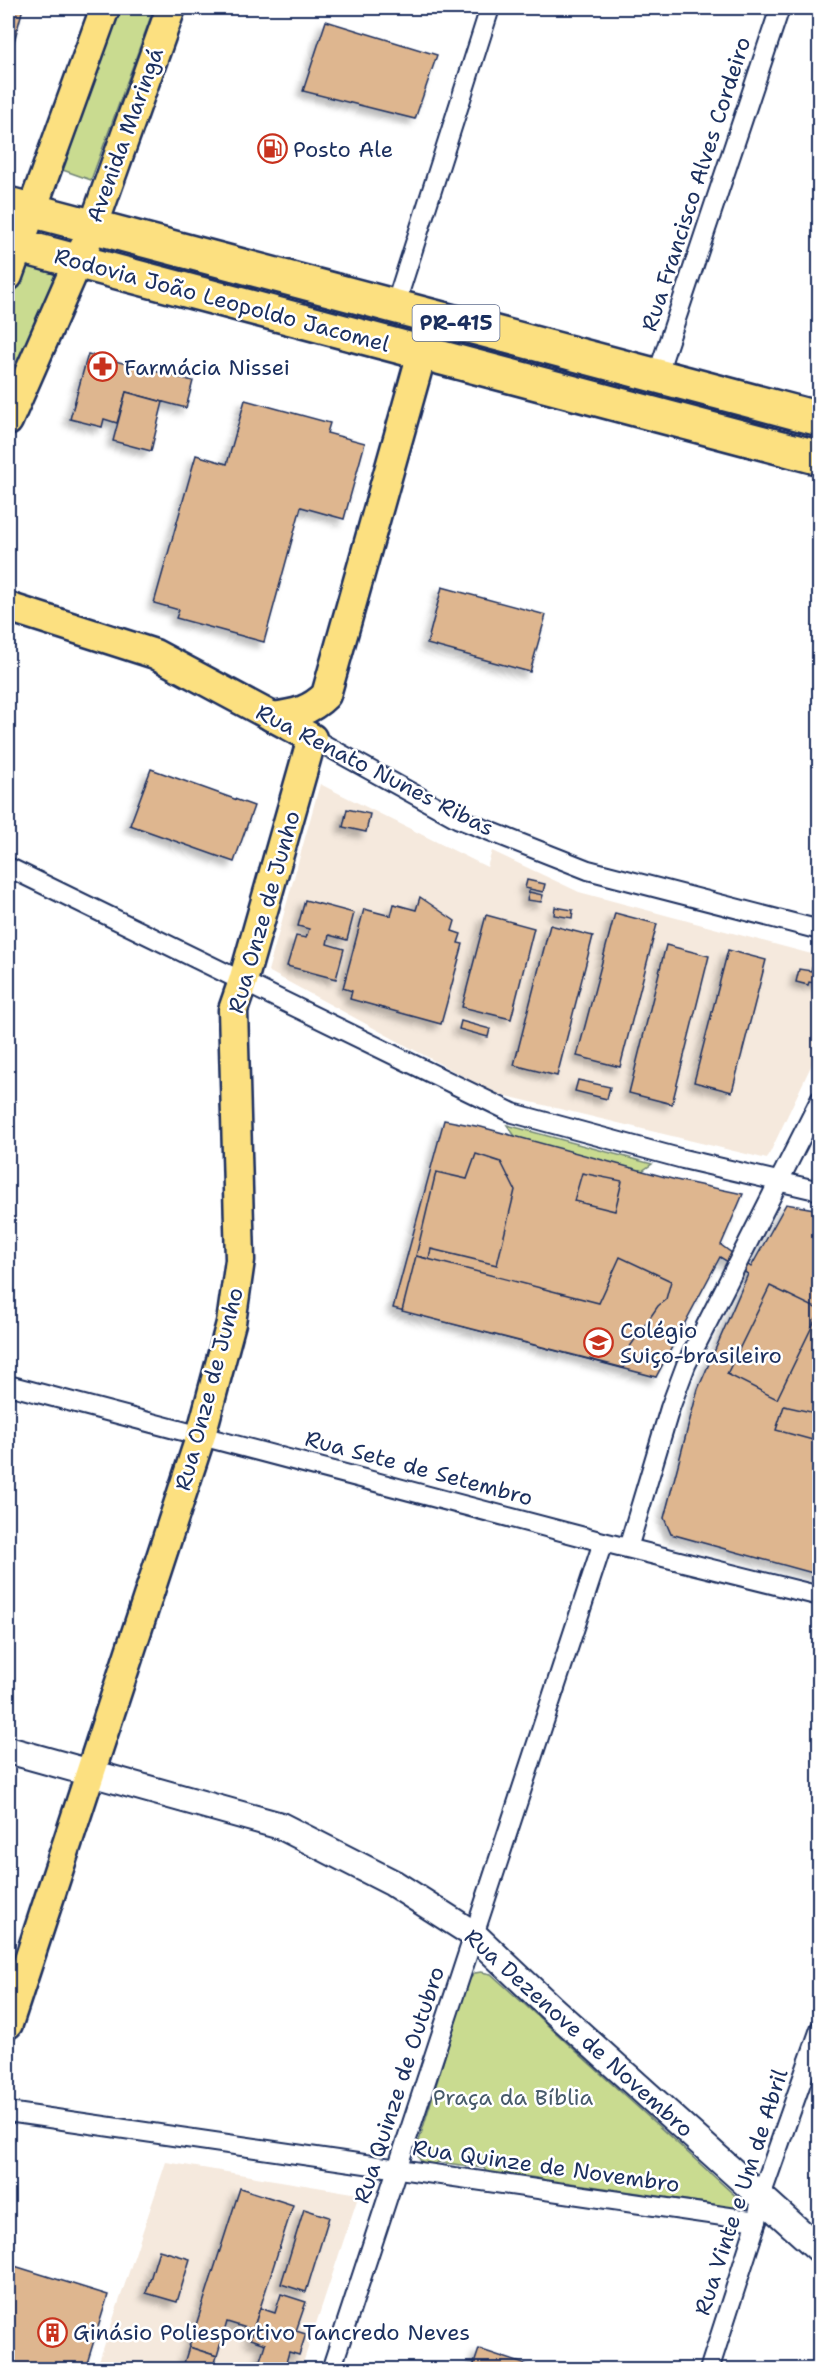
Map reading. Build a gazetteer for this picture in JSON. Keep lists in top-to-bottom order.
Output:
{
  "streets": {
    "highway": ["Rodovia João Leopoldo Jacomel", "PR-415"],
    "main road": ["Avenida Maringá", "Rua Renato Nunes Ribas", "Rua Onze de Junho"],
    "street": [
      "Rua Francisco Alves Cordeiro",
      "Rua Sete de Setembro",
      "Rua Dezenove de Novembro",
      "Rua Quinze de Outubro",
      "Rua Quinze de Novembro",
      "Rua Vinte e Um de Abril"
    ]
  },
  "crossings": [
    ["Avenida Maringá", "Rodovia João Leopoldo Jacomel"],
    ["Rua Francisco Alves Cordeiro", "Rodovia João Leopoldo Jacomel"],
    ["Rua Renato Nunes Ribas", "Rua Onze de Junho"],
    ["Rua Onze de Junho", "Rua Sete de Setembro"],
    ["Rua Onze de Junho", "Rua Dezenove de Novembro"],
    ["Rua Sete de Setembro", "Rua Quinze de Outubro"],
    ["Rua Dezenove de Novembro", "Rua Quinze de Outubro"],
    ["Rua Dezenove de Novembro", "Rua Vinte e Um de Abril"],
    ["Rua Quinze de Outubro", "Rua Quinze de Novembro"],
    ["Rua Quinze de Novembro", "Rua Vinte e Um de Abril"]
  ],
  "parks": ["Praça da Bíblia"],
  "places": {
    "fuel station": ["Posto Ale"],
    "pharmacy": ["Farmácia Nissei"],
    "school or university": ["Colégio Suiço-brasileiro"],
    "building": ["Ginásio Poliesportivo Tancredo Neves"]
  }
}
